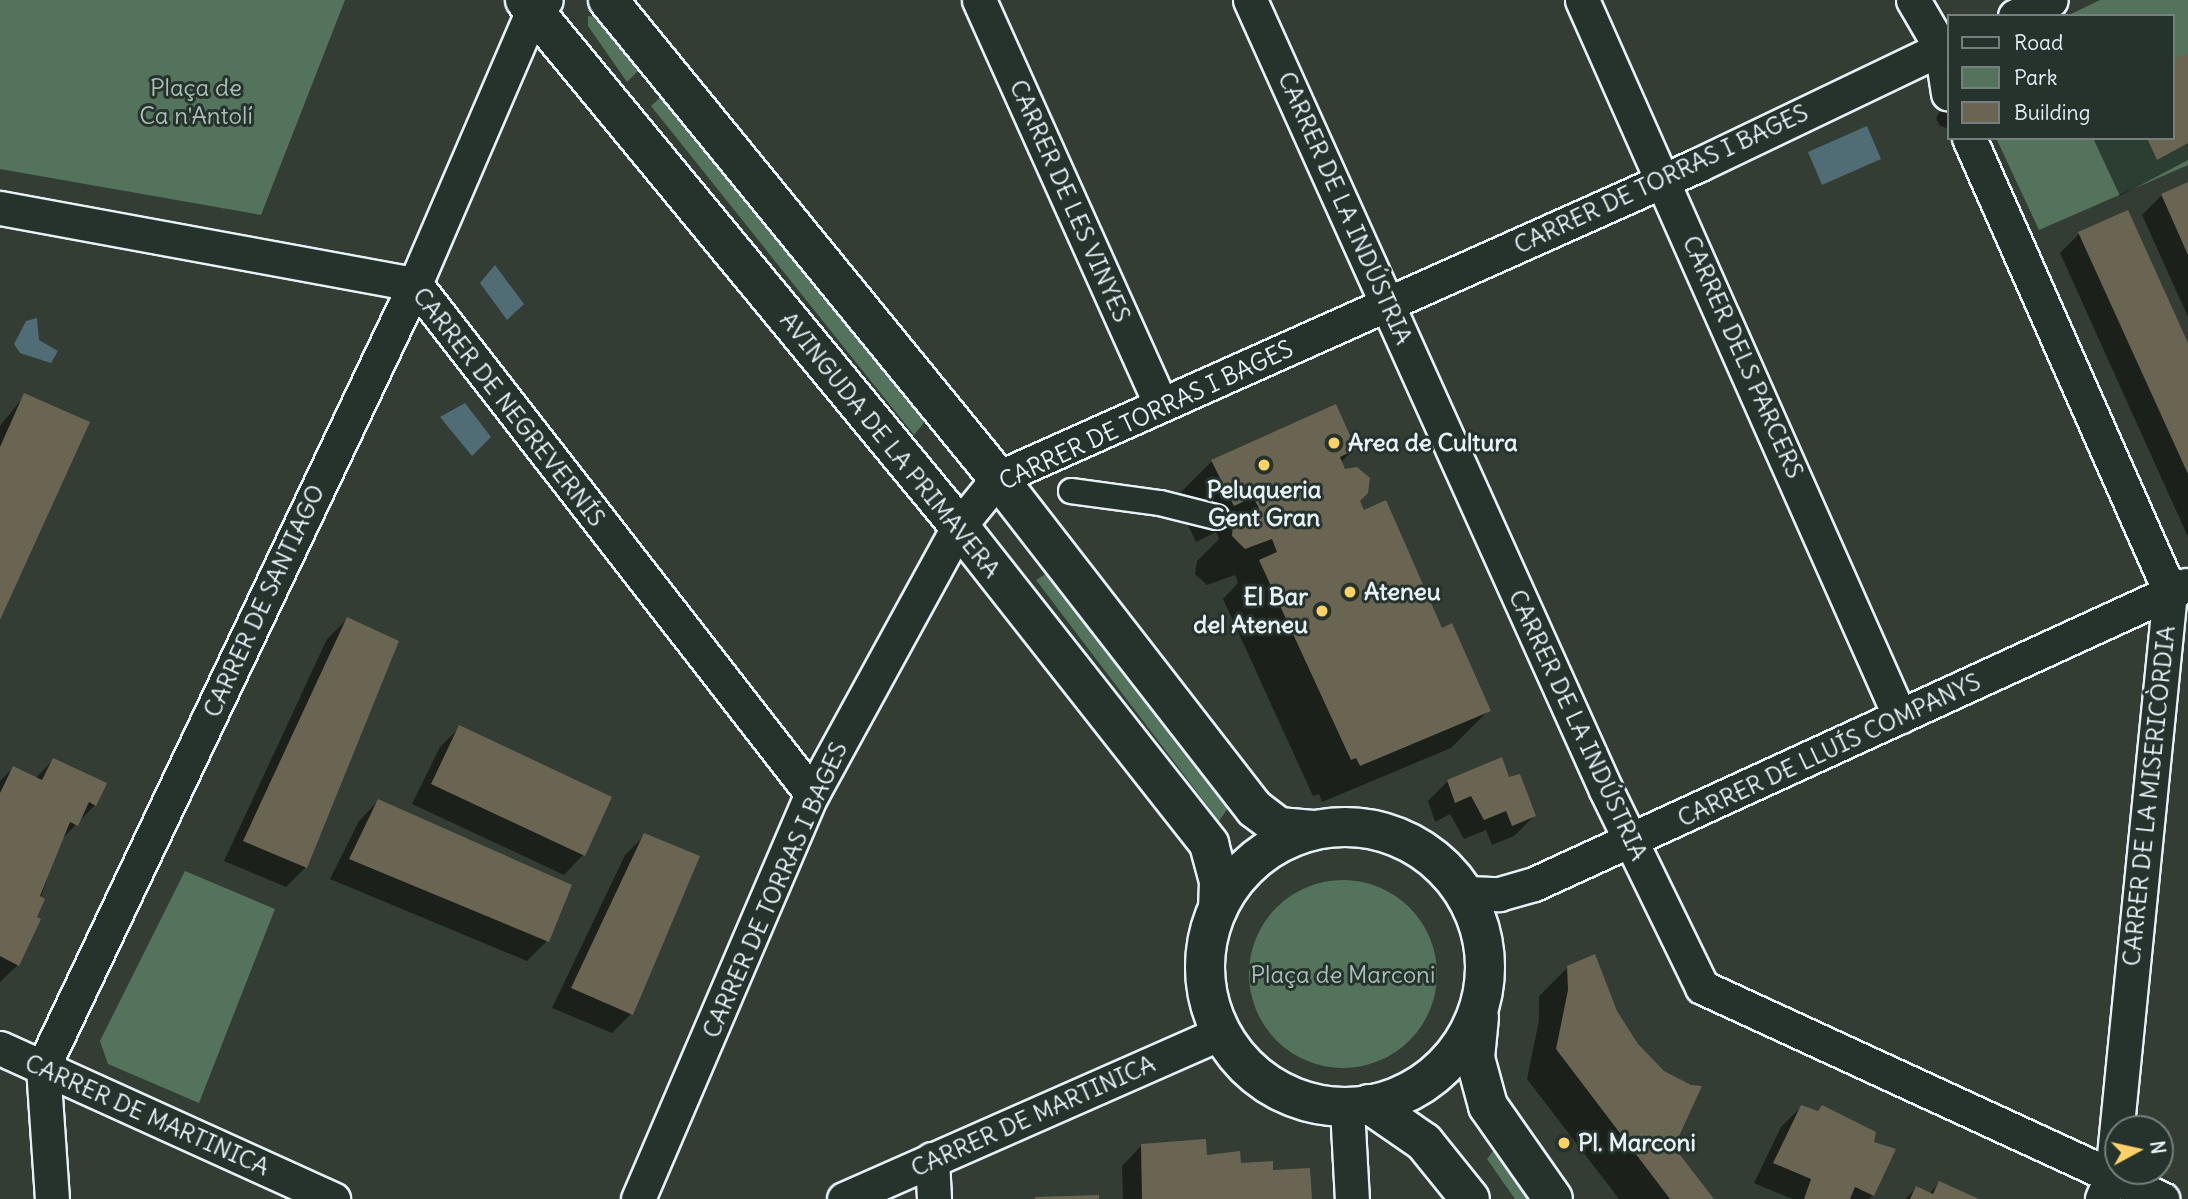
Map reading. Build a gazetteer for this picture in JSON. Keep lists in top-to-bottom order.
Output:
{
  "streets": {
    "street": [
      "CARRER DE TORRAS I BAGES",
      "CARRER DE LES VINYES",
      "CARRER DE LA INDÚSTRIA",
      "CARRER DELS PARCERS",
      "CARRER DE NEGREVERNÍS",
      "AVINGUDA DE LA PRIMAVERA",
      "CARRER DE SANTIAGO",
      "CARRER DE LLUÍS COMPANYS",
      "CARRER DE LA MISERICÒRDIA",
      "CARRER DE MARTINICA"
    ]
  },
  "crossings": [
    ["CARRER DE TORRAS I BAGES", "CARRER DE LES VINYES"],
    ["CARRER DE TORRAS I BAGES", "CARRER DE LA INDÚSTRIA"],
    ["CARRER DE TORRAS I BAGES", "CARRER DELS PARCERS"],
    ["CARRER DE TORRAS I BAGES", "CARRER DE NEGREVERNÍS"],
    ["CARRER DE TORRAS I BAGES", "AVINGUDA DE LA PRIMAVERA"],
    ["CARRER DE LA INDÚSTRIA", "CARRER DE LLUÍS COMPANYS"],
    ["CARRER DE LA INDÚSTRIA", "CARRER DE LA MISERICÒRDIA"],
    ["CARRER DELS PARCERS", "CARRER DE LLUÍS COMPANYS"],
    ["CARRER DE NEGREVERNÍS", "CARRER DE SANTIAGO"],
    ["AVINGUDA DE LA PRIMAVERA", "CARRER DE SANTIAGO"],
    ["CARRER DE SANTIAGO", "CARRER DE MARTINICA"],
    ["CARRER DE LLUÍS COMPANYS", "CARRER DE LA MISERICÒRDIA"]
  ],
  "parks": ["Plaça de Ca n'Antolí", "Plaça de Marconi"],
  "places": [
    "Area de Cultura",
    "Peluqueria Gent Gran",
    "Ateneu",
    "El Bar del Ateneu",
    "Pl. Marconi"
  ],
  "legend": ["Road", "Park", "Building"],
  "north": "right"
}
